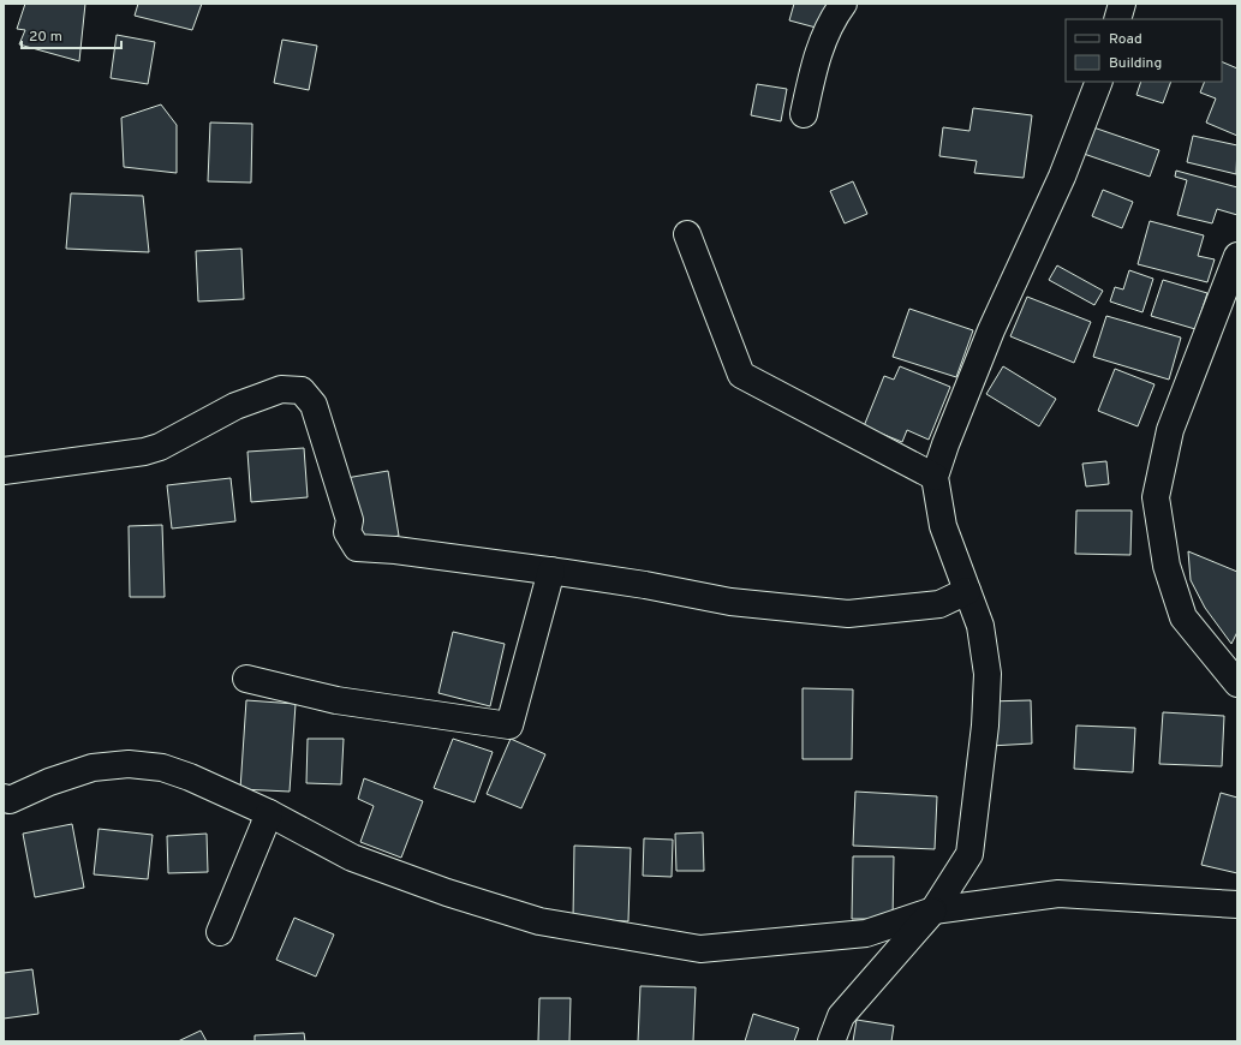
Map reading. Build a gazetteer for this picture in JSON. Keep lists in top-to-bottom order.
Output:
{
  "legend": ["Road", "Building"],
  "scale_bar": "20 m"
}
